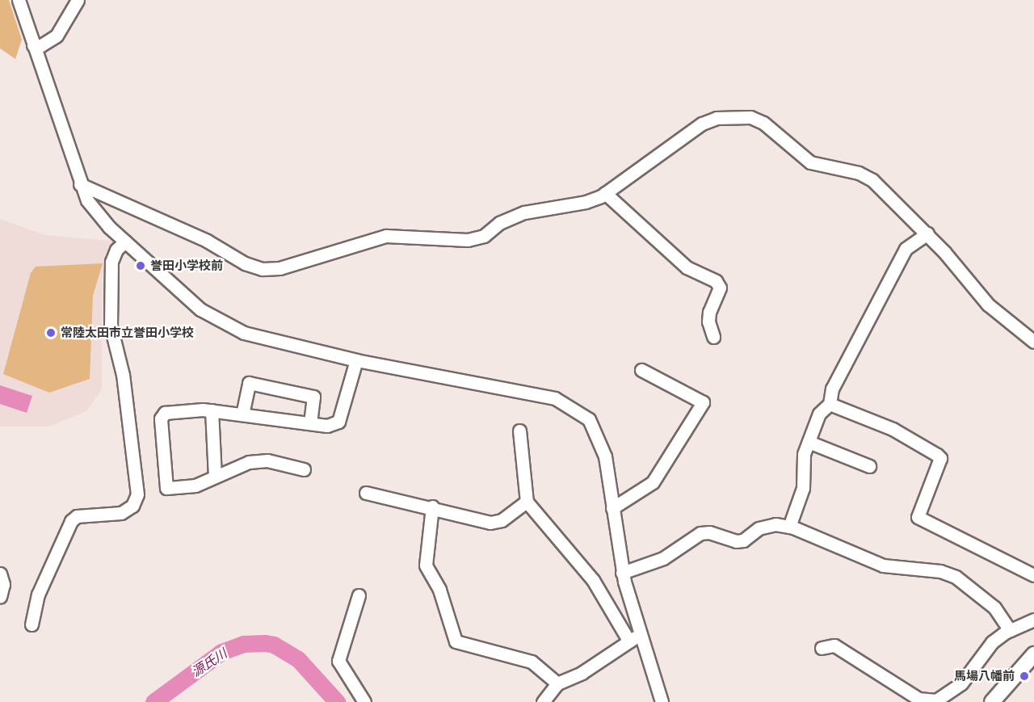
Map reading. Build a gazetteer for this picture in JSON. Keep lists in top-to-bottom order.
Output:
{
  "water": ["源氏川"],
  "places": ["誉田小学校前", "常陸太田市立誉田小学校", "馬場八幡前"]
}
